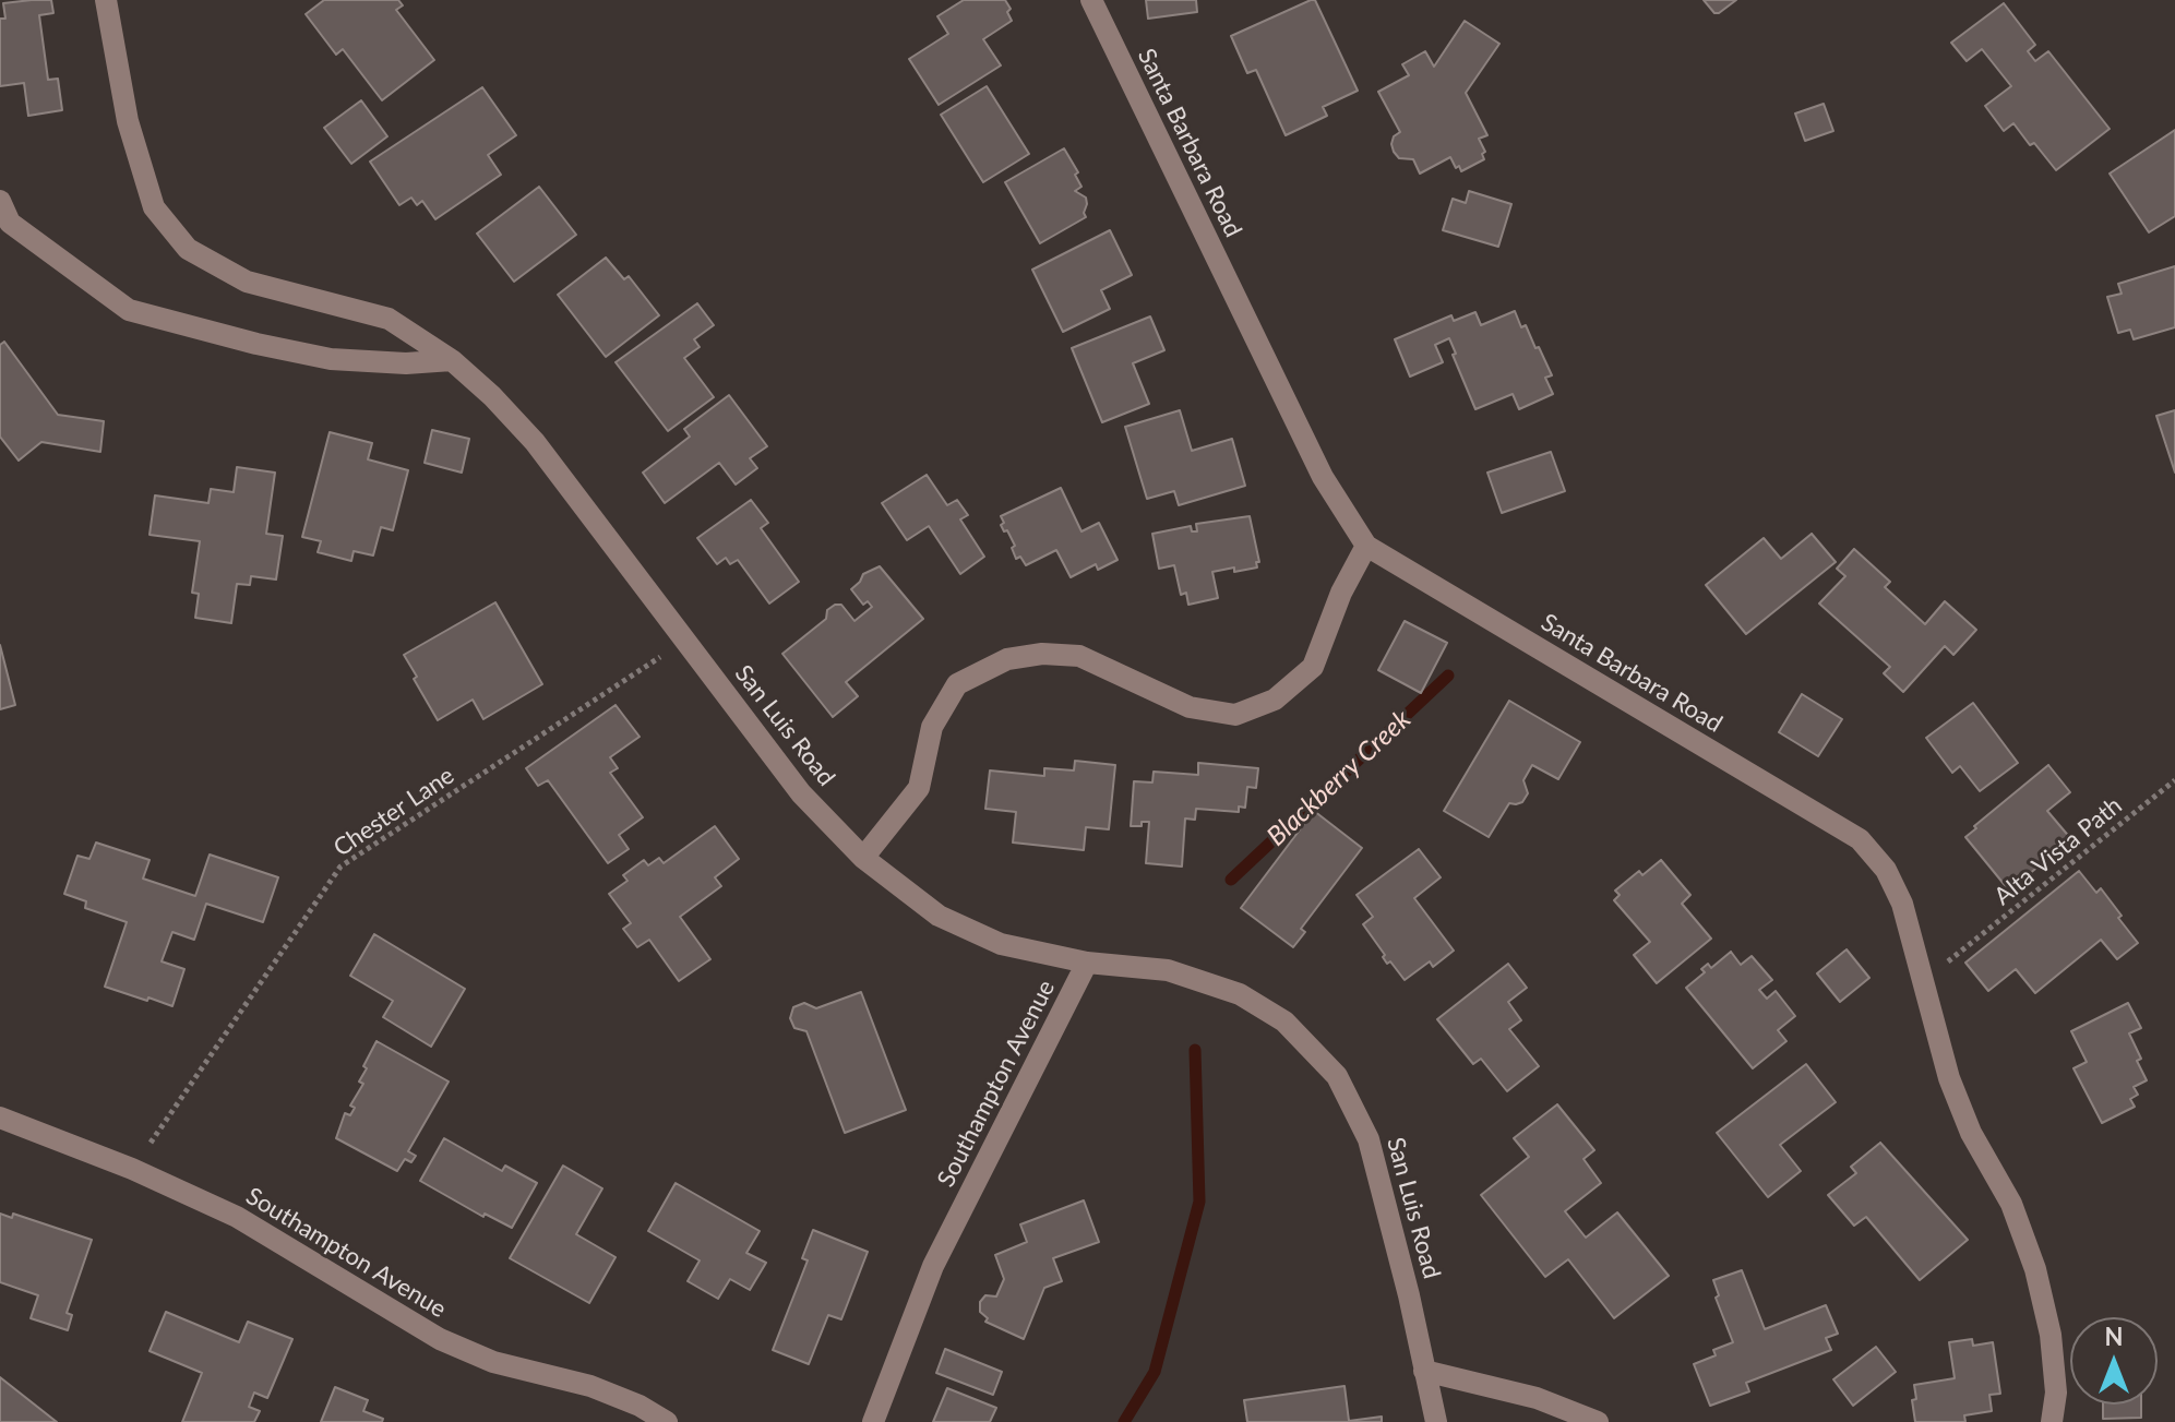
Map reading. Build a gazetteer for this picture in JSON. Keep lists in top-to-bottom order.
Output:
{
  "streets": {
    "street": ["Santa Barbara Road", "San Luis Road", "Southampton Avenue"],
    "path": ["Chester Lane", "Alta Vista Path"]
  },
  "crossings": [
    ["San Luis Road", "Chester Lane"],
    ["San Luis Road", "Southampton Avenue"],
    ["Chester Lane", "Southampton Avenue"]
  ],
  "water": ["Blackberry Creek"],
  "north": "top"
}
